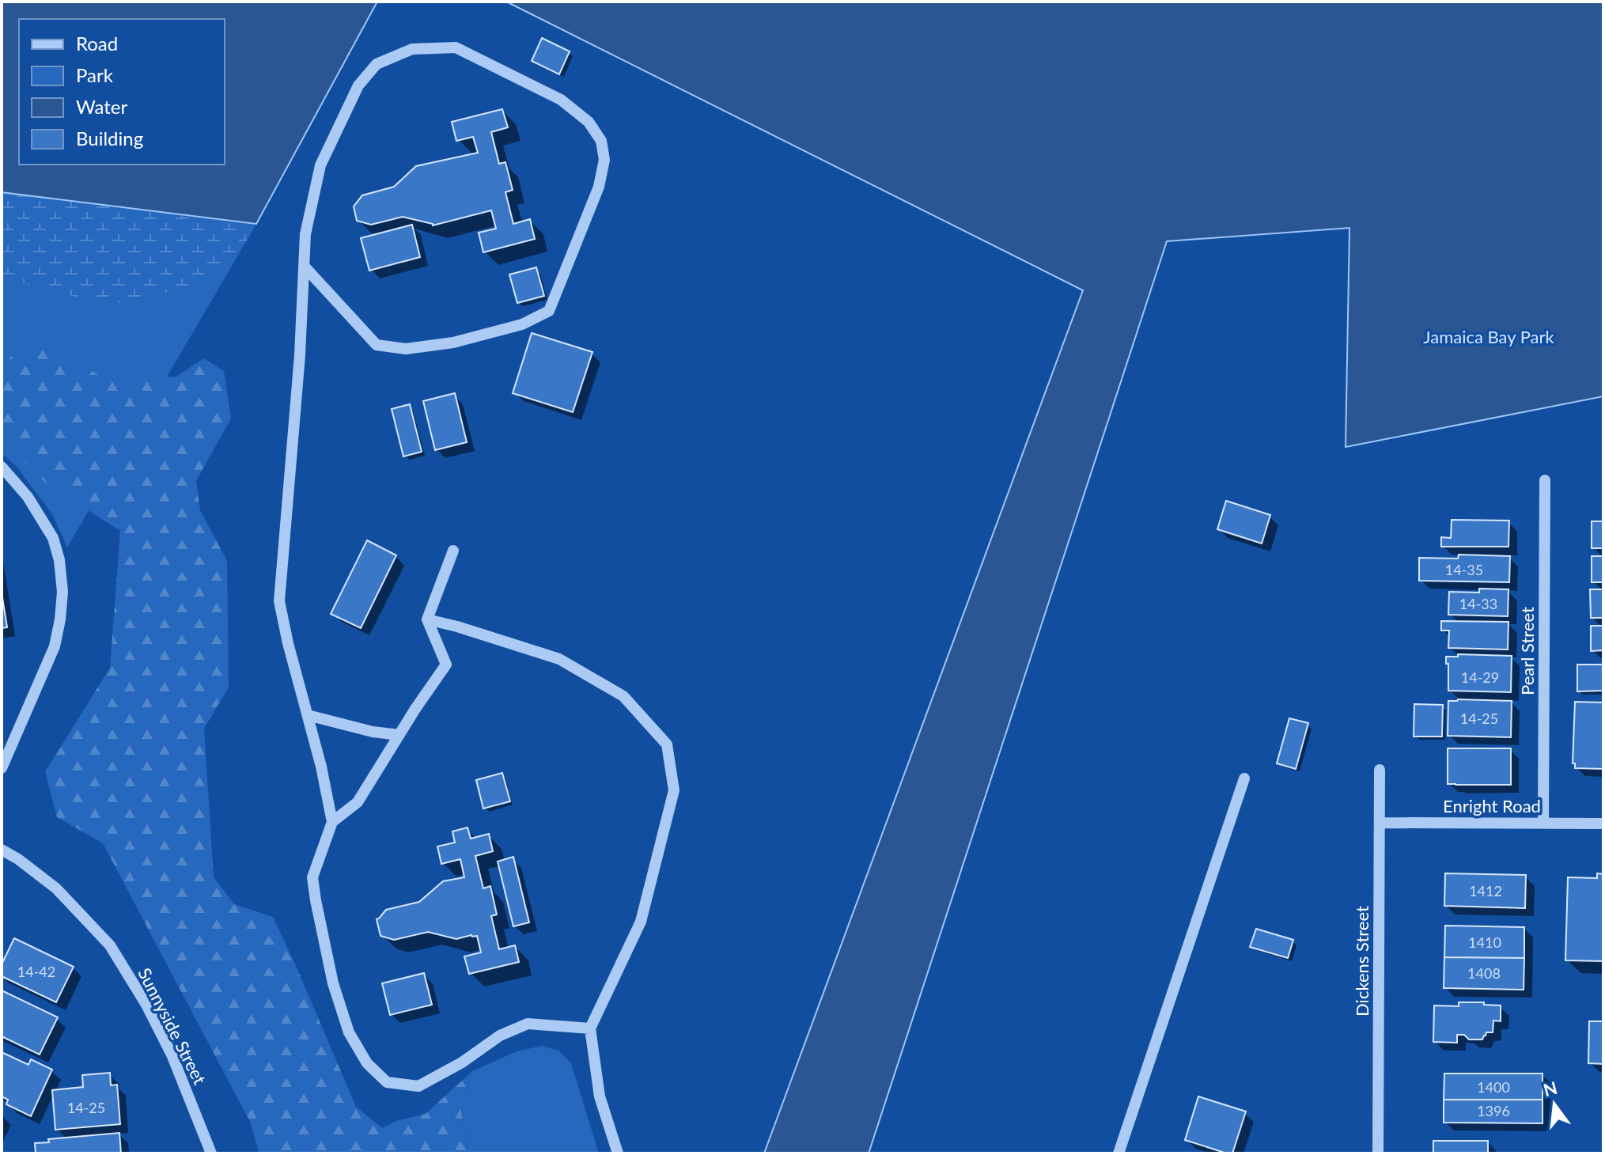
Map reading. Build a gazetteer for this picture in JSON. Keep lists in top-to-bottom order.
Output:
{
  "streets": {
    "street": [
      "Pearl Street",
      "Enright Road",
      "Dickens Street",
      "Sunnyside Street"
    ]
  },
  "crossings": [
    ["Pearl Street", "Enright Road"],
    ["Enright Road", "Dickens Street"]
  ],
  "parks": ["Jamaica Bay Park"],
  "house_numbers": [
    "14-35",
    "14-33",
    "14-29",
    "14-25",
    "1412",
    "1410",
    "14-42",
    "1408",
    "1400",
    "14-25",
    "1396"
  ],
  "legend": [
    "Road",
    "Park",
    "Water",
    "Building"
  ],
  "north": "top"
}
